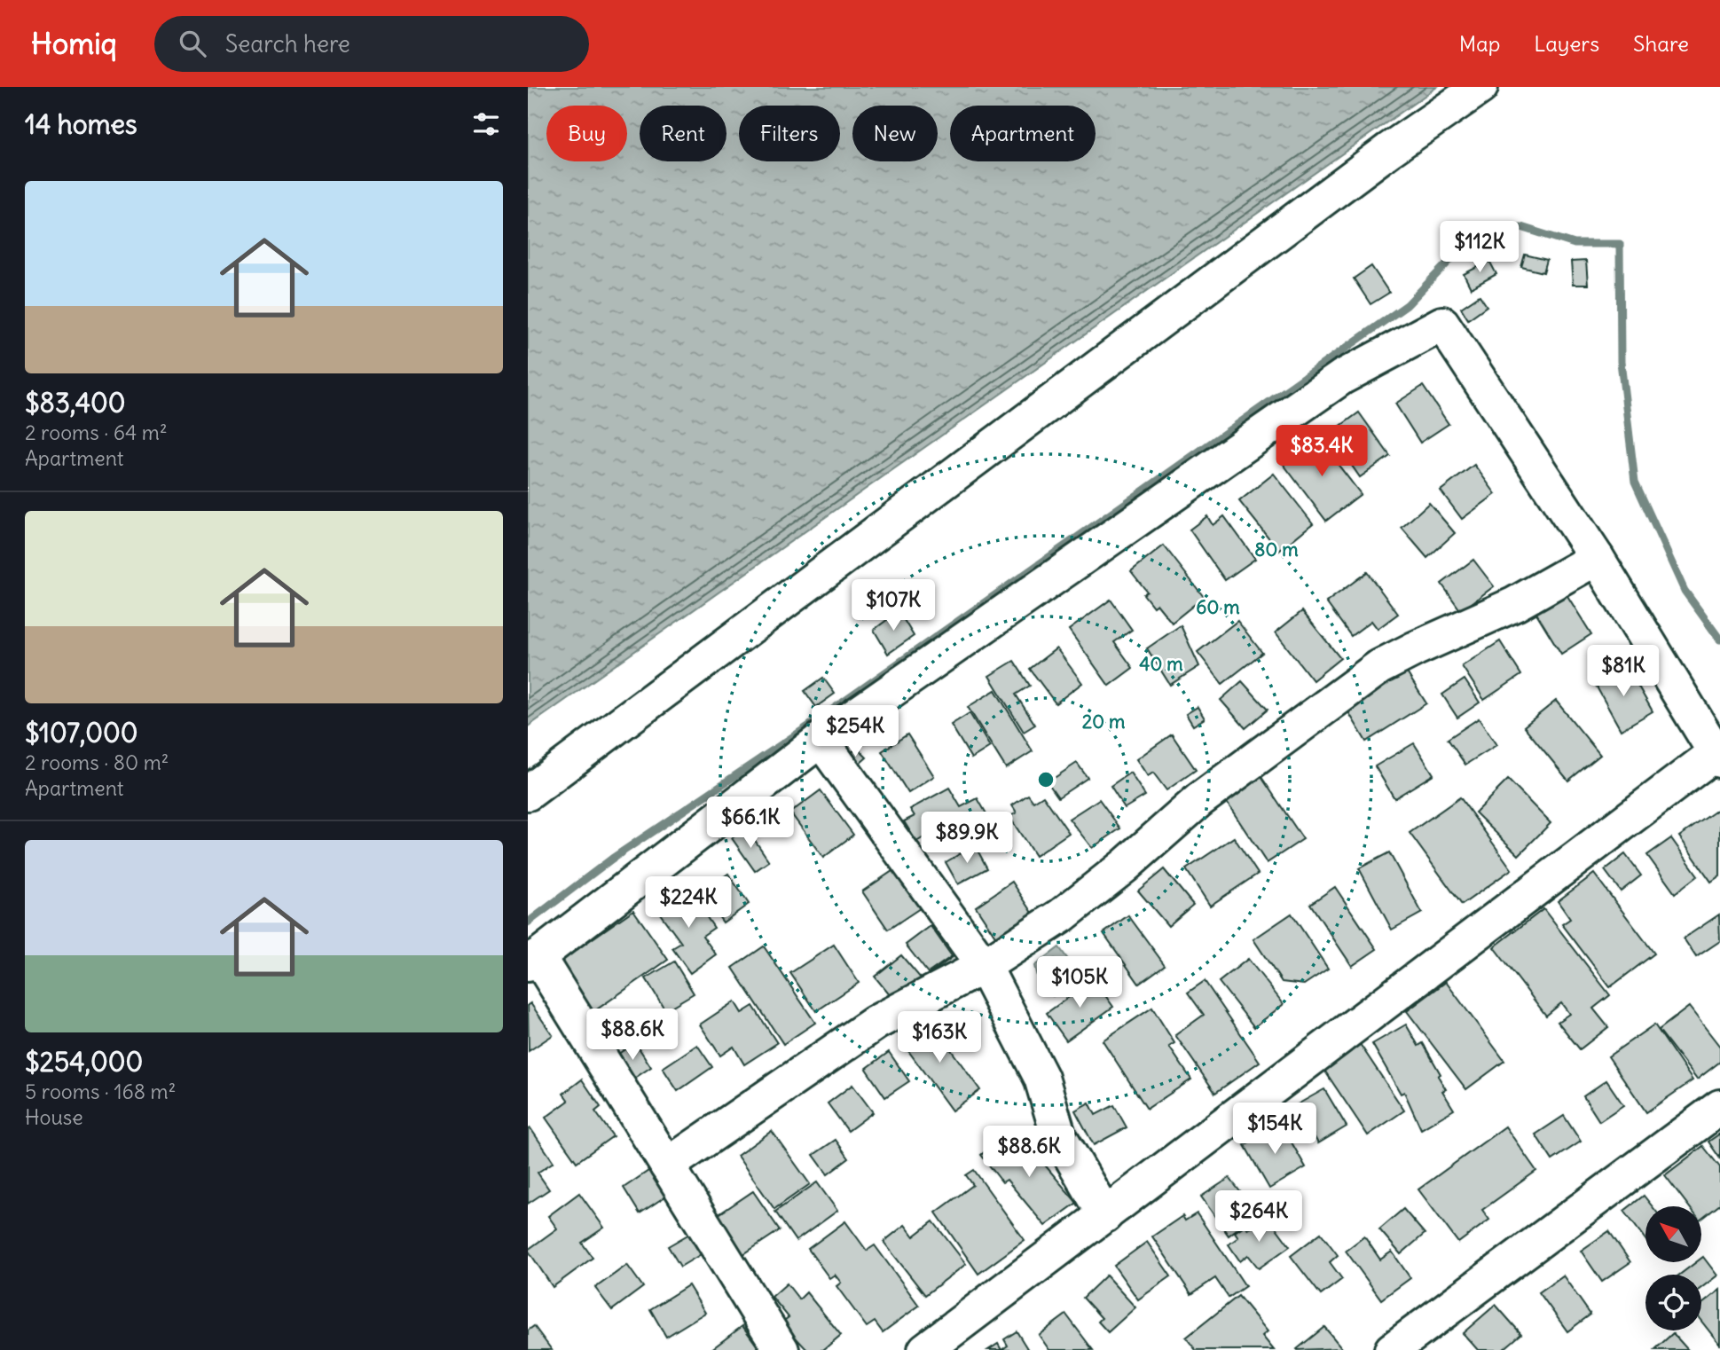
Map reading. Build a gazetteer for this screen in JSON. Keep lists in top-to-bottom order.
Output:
{
  "north": "top left",
  "page": {
    "header": "Homiq",
    "search": "Search here",
    "nav": ["Map", "Layers", "Share"],
    "heading": "14 homes",
    "chip": [
      "Buy",
      "Rent",
      "Filters",
      "New",
      "Apartment"
    ],
    "list": [
      {
        "name": "$83,400",
        "note": "2 rooms · 64 m² · Apartment"
      },
      {
        "name": "$107,000",
        "note": "2 rooms · 80 m² · Apartment"
      },
      {
        "name": "$254,000",
        "note": "5 rooms · 168 m² · House"
      }
    ],
    "price": [
      "$112K",
      "$83.4K",
      "$107K",
      "$81K",
      "$254K",
      "$66.1K",
      "$89.9K",
      "$224K",
      "$105K",
      "$88.6K",
      "$163K",
      "$154K",
      "$88.6K",
      "$264K"
    ]
  },
  "rings": [
    "80 m",
    "60 m",
    "40 m",
    "20 m"
  ]
}
